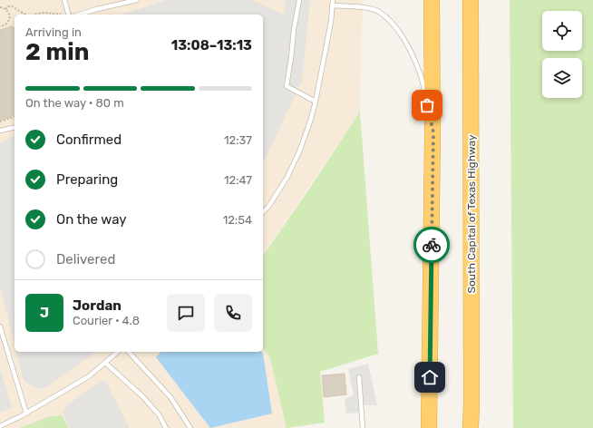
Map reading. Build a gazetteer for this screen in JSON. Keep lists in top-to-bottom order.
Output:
{
  "streets": {
    "highway": ["South Capital of Texas Highway"]
  },
  "page": {
    "heading": ["2 min", "Arriving in", "13:08–13:13"],
    "panel": ["Jordan", "Courier · 4.8"],
    "bar": "On the way · 80 m",
    "list": [
      ["Confirmed", "12:37"],
      ["Preparing", "12:47"],
      ["On the way", "12:54"],
      "Delivered"
    ],
    "round": "J"
  }
}
